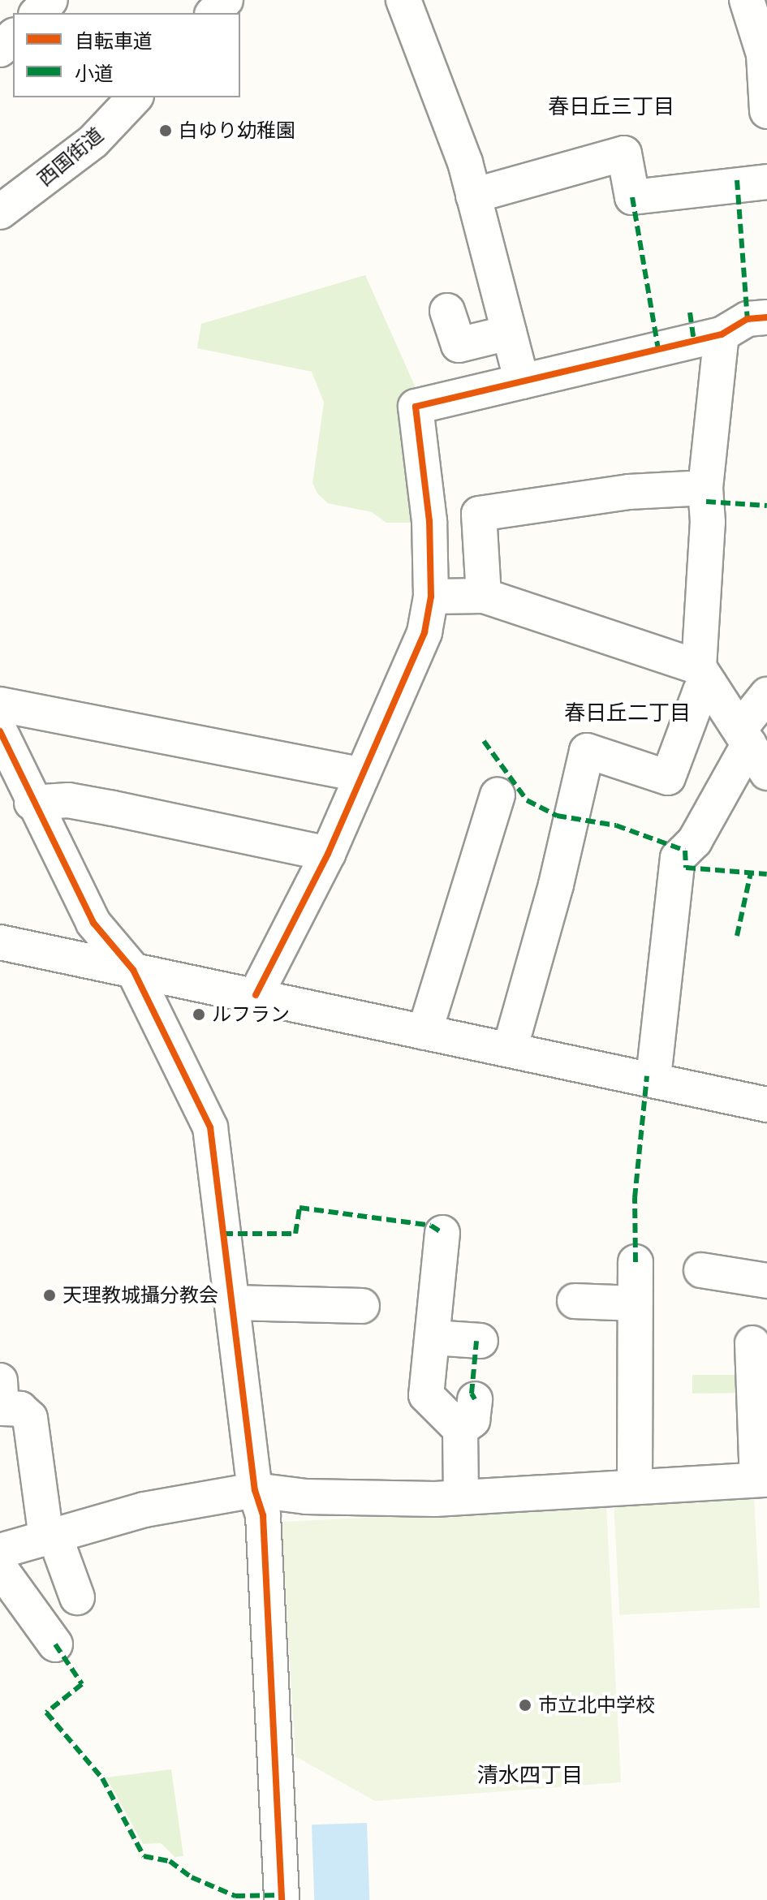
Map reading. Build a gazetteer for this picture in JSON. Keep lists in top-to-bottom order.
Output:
{
  "streets": {
    "street": ["西国街道"]
  },
  "districts": ["春日丘三丁目", "春日丘二丁目", "清水四丁目"],
  "places": [
    "白ゆり幼稚園",
    "ルフラン",
    "天理教城攝分教会",
    "市立北中学校"
  ],
  "legend": ["自転車道", "小道"]
}
